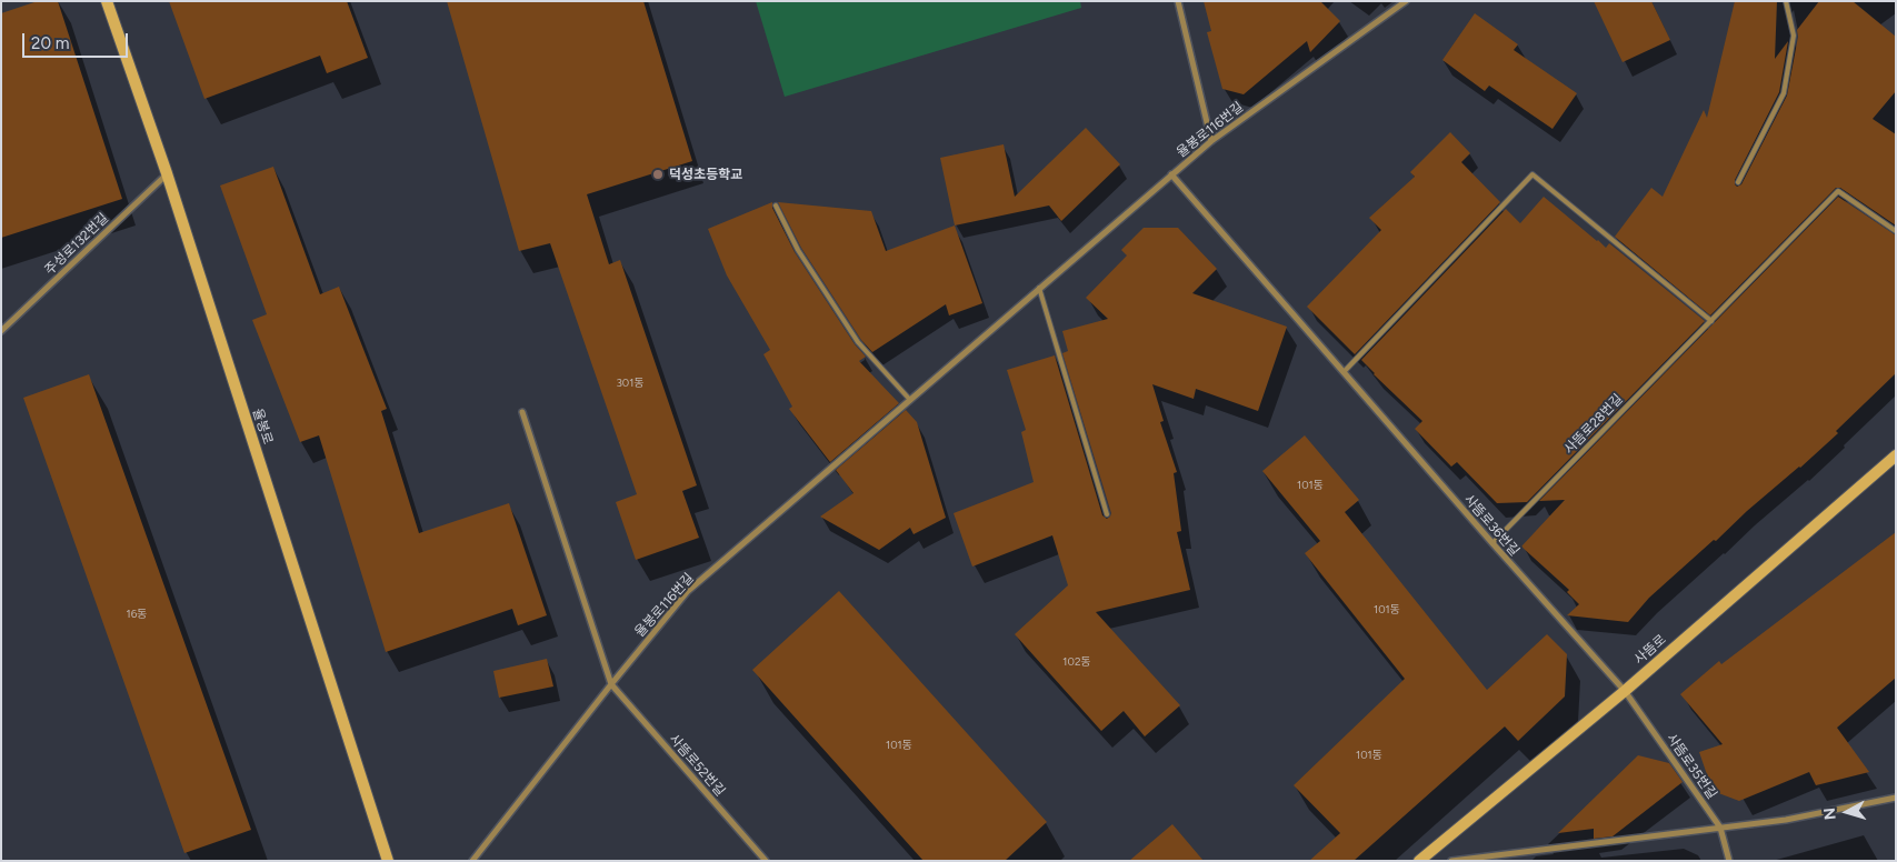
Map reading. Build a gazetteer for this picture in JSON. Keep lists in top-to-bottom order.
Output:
{
  "streets": {
    "street": [
      "율봉로116번길",
      "주성로132번길",
      "율봉로",
      "사뜸로36번길",
      "사뜸로",
      "사뜸로52번길",
      "사뜸로35번길"
    ],
    "lane": ["사뜸로28번길"]
  },
  "crossings": [
    ["율봉로116번길", "사뜸로36번길"],
    ["율봉로116번길", "사뜸로52번길"],
    ["주성로132번길", "율봉로"],
    ["사뜸로28번길", "사뜸로36번길"],
    ["사뜸로36번길", "사뜸로"],
    ["사뜸로36번길", "사뜸로35번길"],
    ["사뜸로", "사뜸로35번길"]
  ],
  "places": ["덕성초등학교"],
  "house_numbers": [
    "301동",
    "101동",
    "101동",
    "16동",
    "102동",
    "101동",
    "101동"
  ],
  "scale_bar": "20 m",
  "north": "left"
}
